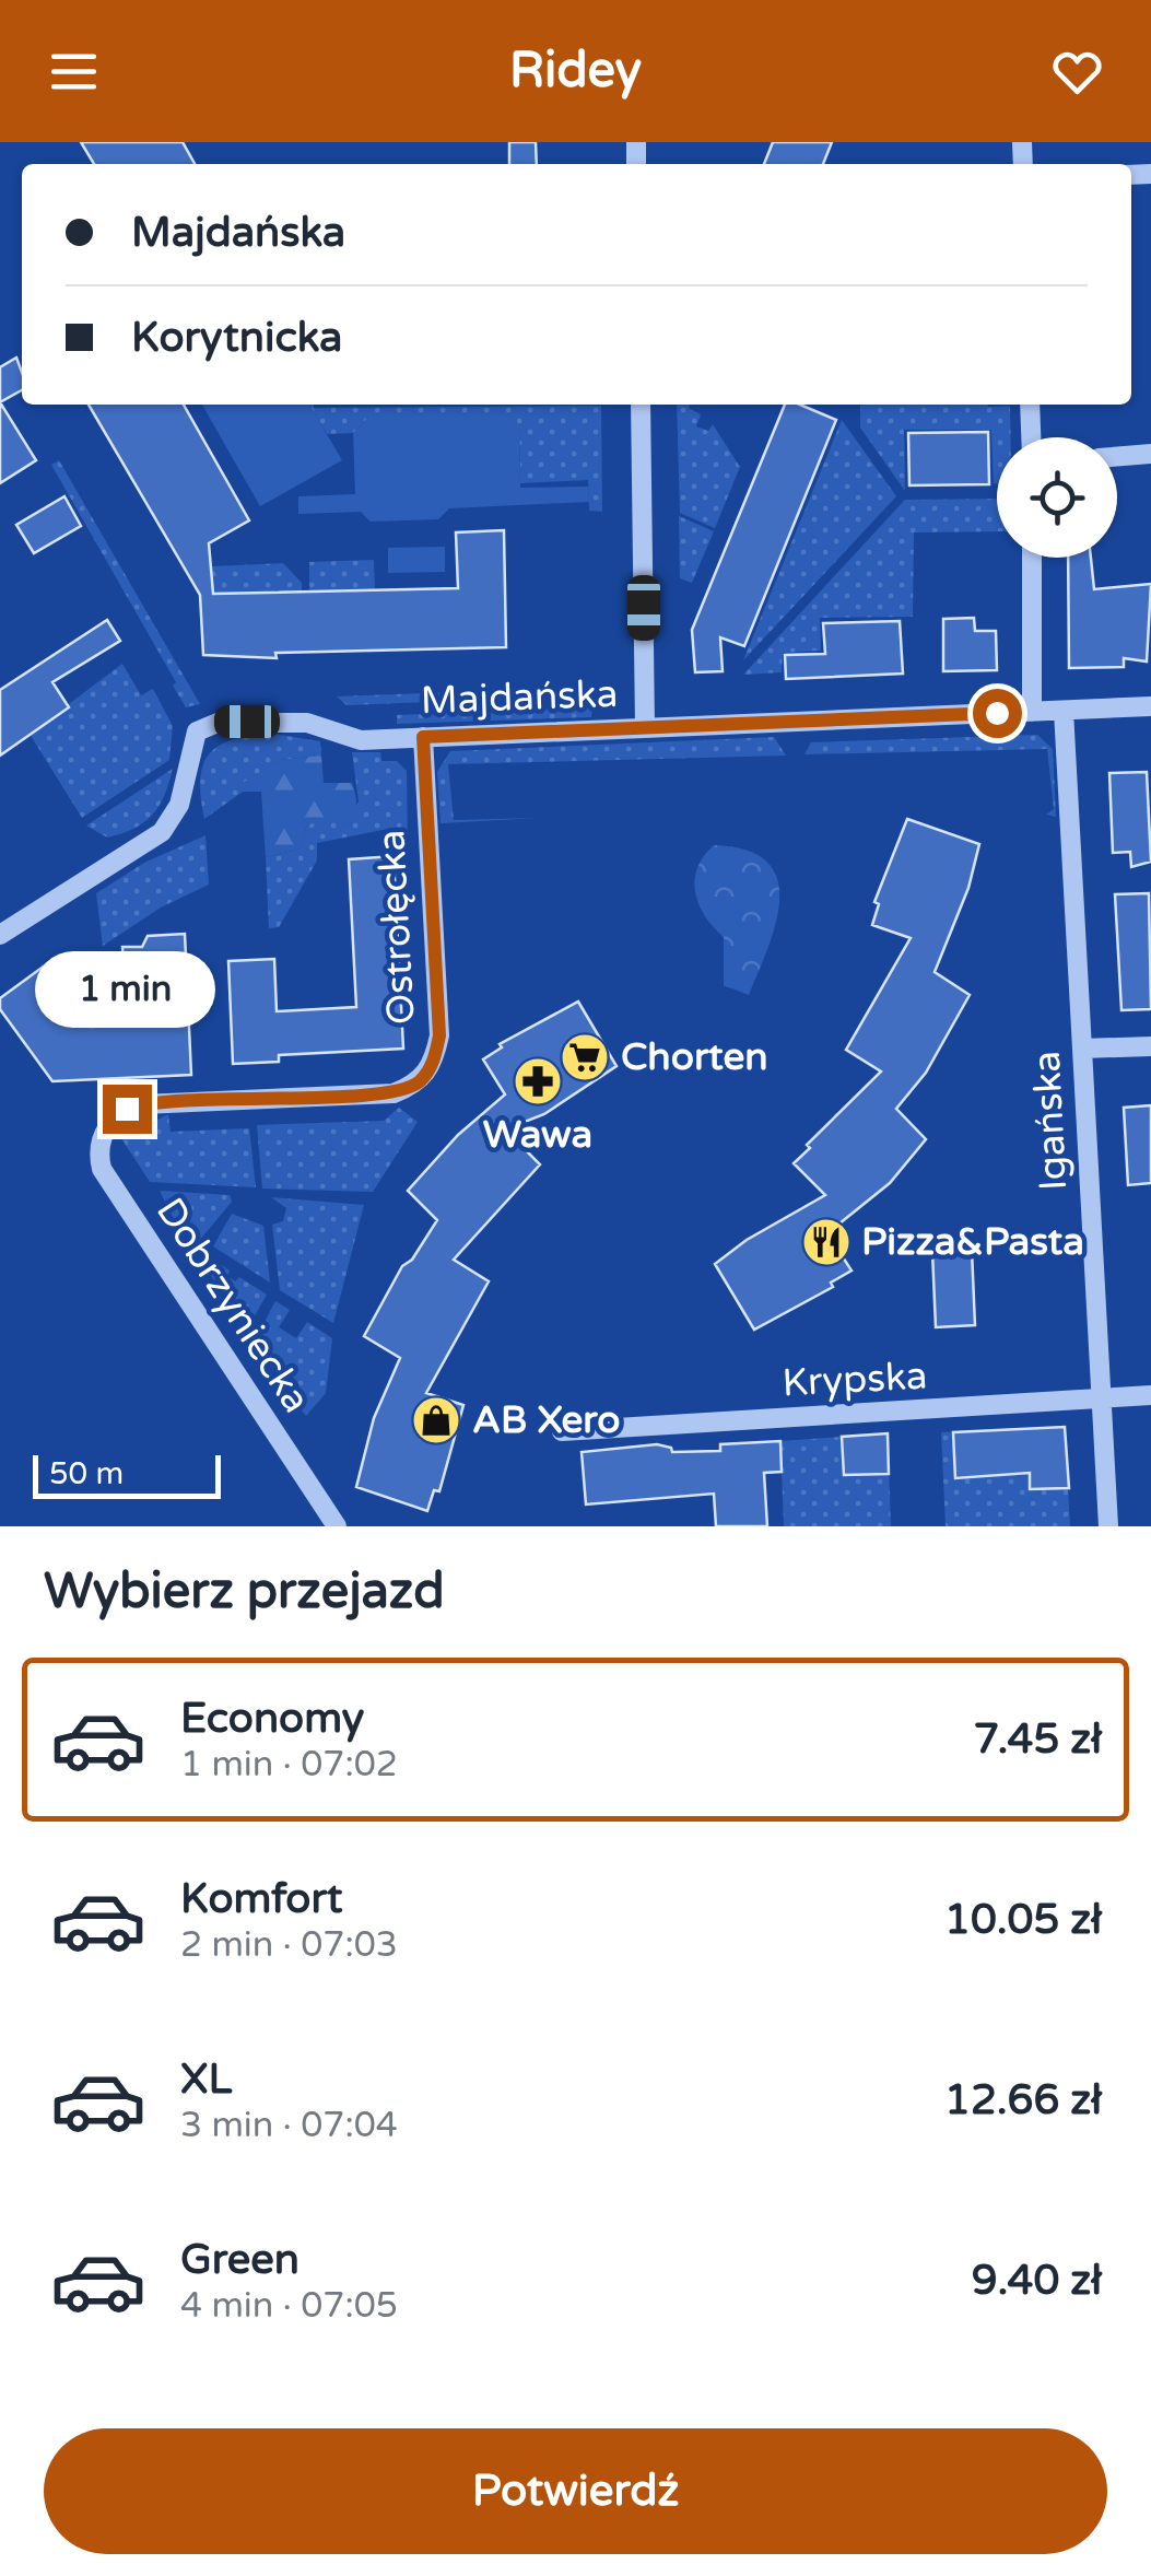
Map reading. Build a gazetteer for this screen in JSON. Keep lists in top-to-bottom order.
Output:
{
  "streets": {
    "street": [
      "Majdańska",
      "Ostrołęcka",
      "Igańska",
      "Dobrzyniecka",
      "Krypska"
    ]
  },
  "crossings": [
    ["Majdańska", "Ostrołęcka"],
    ["Majdańska", "Igańska"],
    ["Ostrołęcka", "Dobrzyniecka"],
    ["Igańska", "Krypska"]
  ],
  "places": {
    "supermarket": ["Chorten"],
    "pharmacy": ["Wawa"],
    "restaurant": ["Pizza&Pasta"],
    "shop": ["AB Xero"]
  },
  "scale_bar": "50 m",
  "page": {
    "header": "Ridey",
    "banner": ["Majdańska", "Korytnicka"],
    "bubble": "1 min",
    "scale": "50 m",
    "heading": "Wybierz przejazd",
    "list": [
      {
        "name": "Economy",
        "note": "1 min · 07:02",
        "value": "7.45 zł"
      },
      {
        "name": "Komfort",
        "note": "2 min · 07:03",
        "value": "10.05 zł"
      },
      {
        "name": "XL",
        "note": "3 min · 07:04",
        "value": "12.66 zł"
      },
      {
        "name": "Green",
        "note": "4 min · 07:05",
        "value": "9.40 zł"
      }
    ],
    "buttons": "Potwierdź"
  }
}
